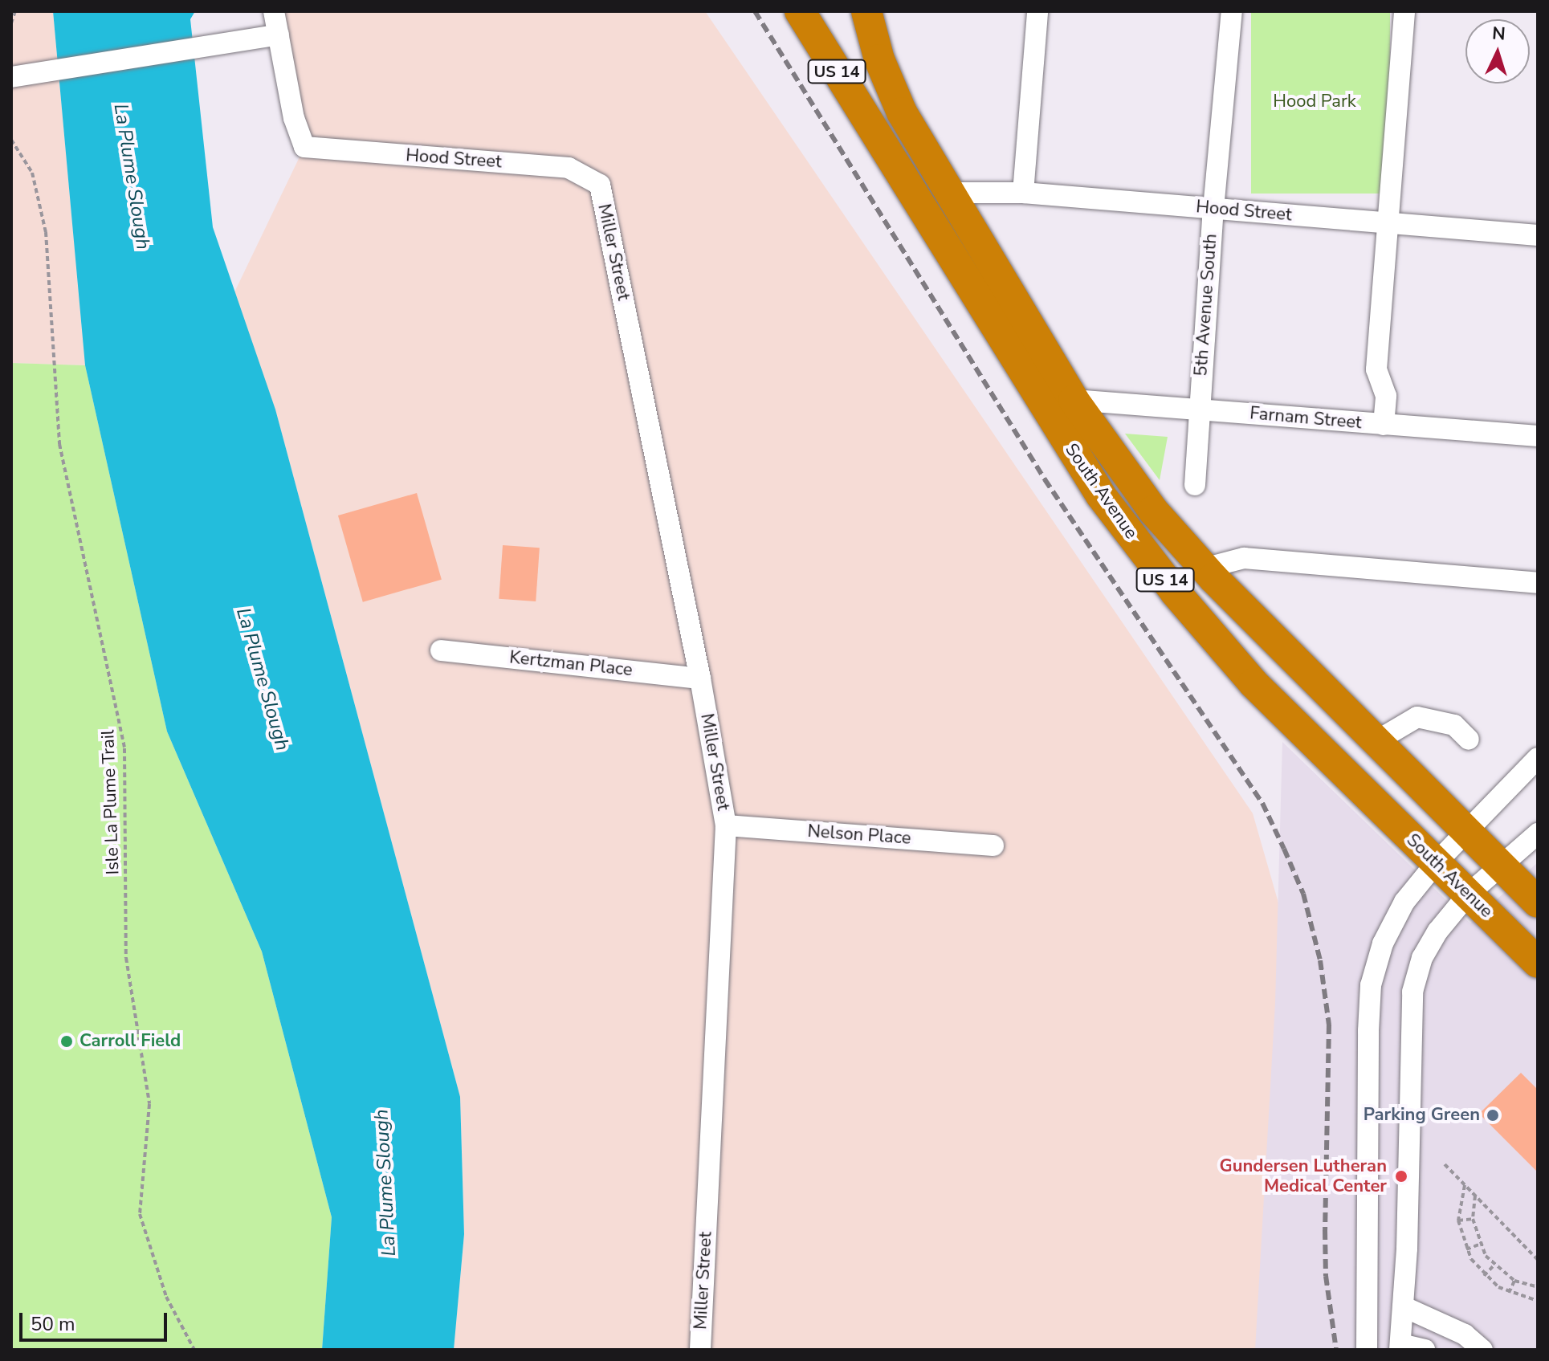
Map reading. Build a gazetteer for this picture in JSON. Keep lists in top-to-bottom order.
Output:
{
  "streets": {
    "highway": ["US 14", "South Avenue"],
    "street": [
      "Hood Street",
      "Miller Street",
      "5th Avenue South",
      "Farnam Street",
      "Kertzman Place",
      "Nelson Place"
    ],
    "path": ["Isle La Plume Trail"]
  },
  "crossings": [
    ["Hood Street", "Miller Street"],
    ["Hood Street", "5th Avenue South"],
    ["Hood Street", "South Avenue"],
    ["Miller Street", "Kertzman Place"],
    ["Miller Street", "Nelson Place"],
    ["5th Avenue South", "Farnam Street"],
    ["Farnam Street", "South Avenue"]
  ],
  "water": ["La Plume Slough"],
  "parks": ["Hood Park"],
  "places": ["Carroll Field", "Parking Green", "Gundersen Lutheran Medical Center"],
  "scale_bar": "50 m",
  "north": "top"
}
